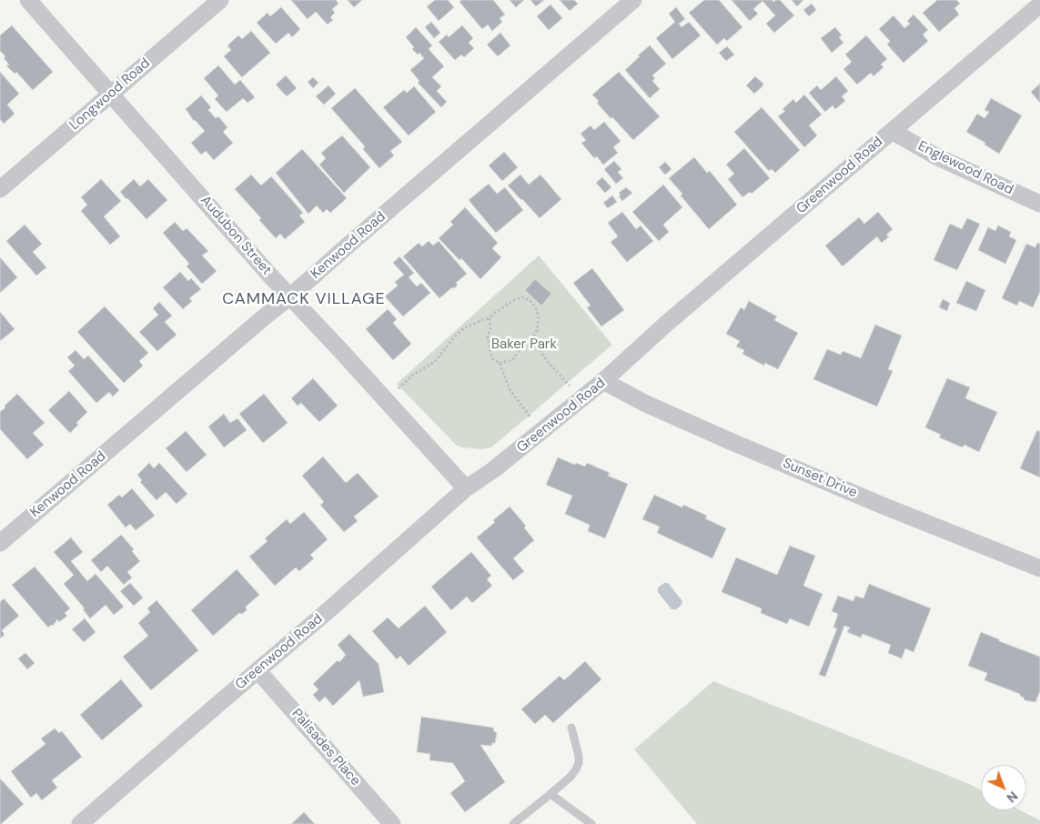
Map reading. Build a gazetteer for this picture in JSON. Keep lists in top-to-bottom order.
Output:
{
  "streets": {
    "street": [
      "Longwood Road",
      "Englewood Road",
      "Greenwood Road",
      "Audubon Street",
      "Kenwood Road",
      "Sunset Drive",
      "Palisades Place"
    ]
  },
  "crossings": [
    ["Longwood Road", "Audubon Street"],
    ["Englewood Road", "Greenwood Road"],
    ["Greenwood Road", "Audubon Street"],
    ["Greenwood Road", "Sunset Drive"],
    ["Greenwood Road", "Palisades Place"],
    ["Audubon Street", "Kenwood Road"]
  ],
  "districts": ["CAMMACK VILLAGE"],
  "parks": ["Baker Park"],
  "north": "bottom right"
}
